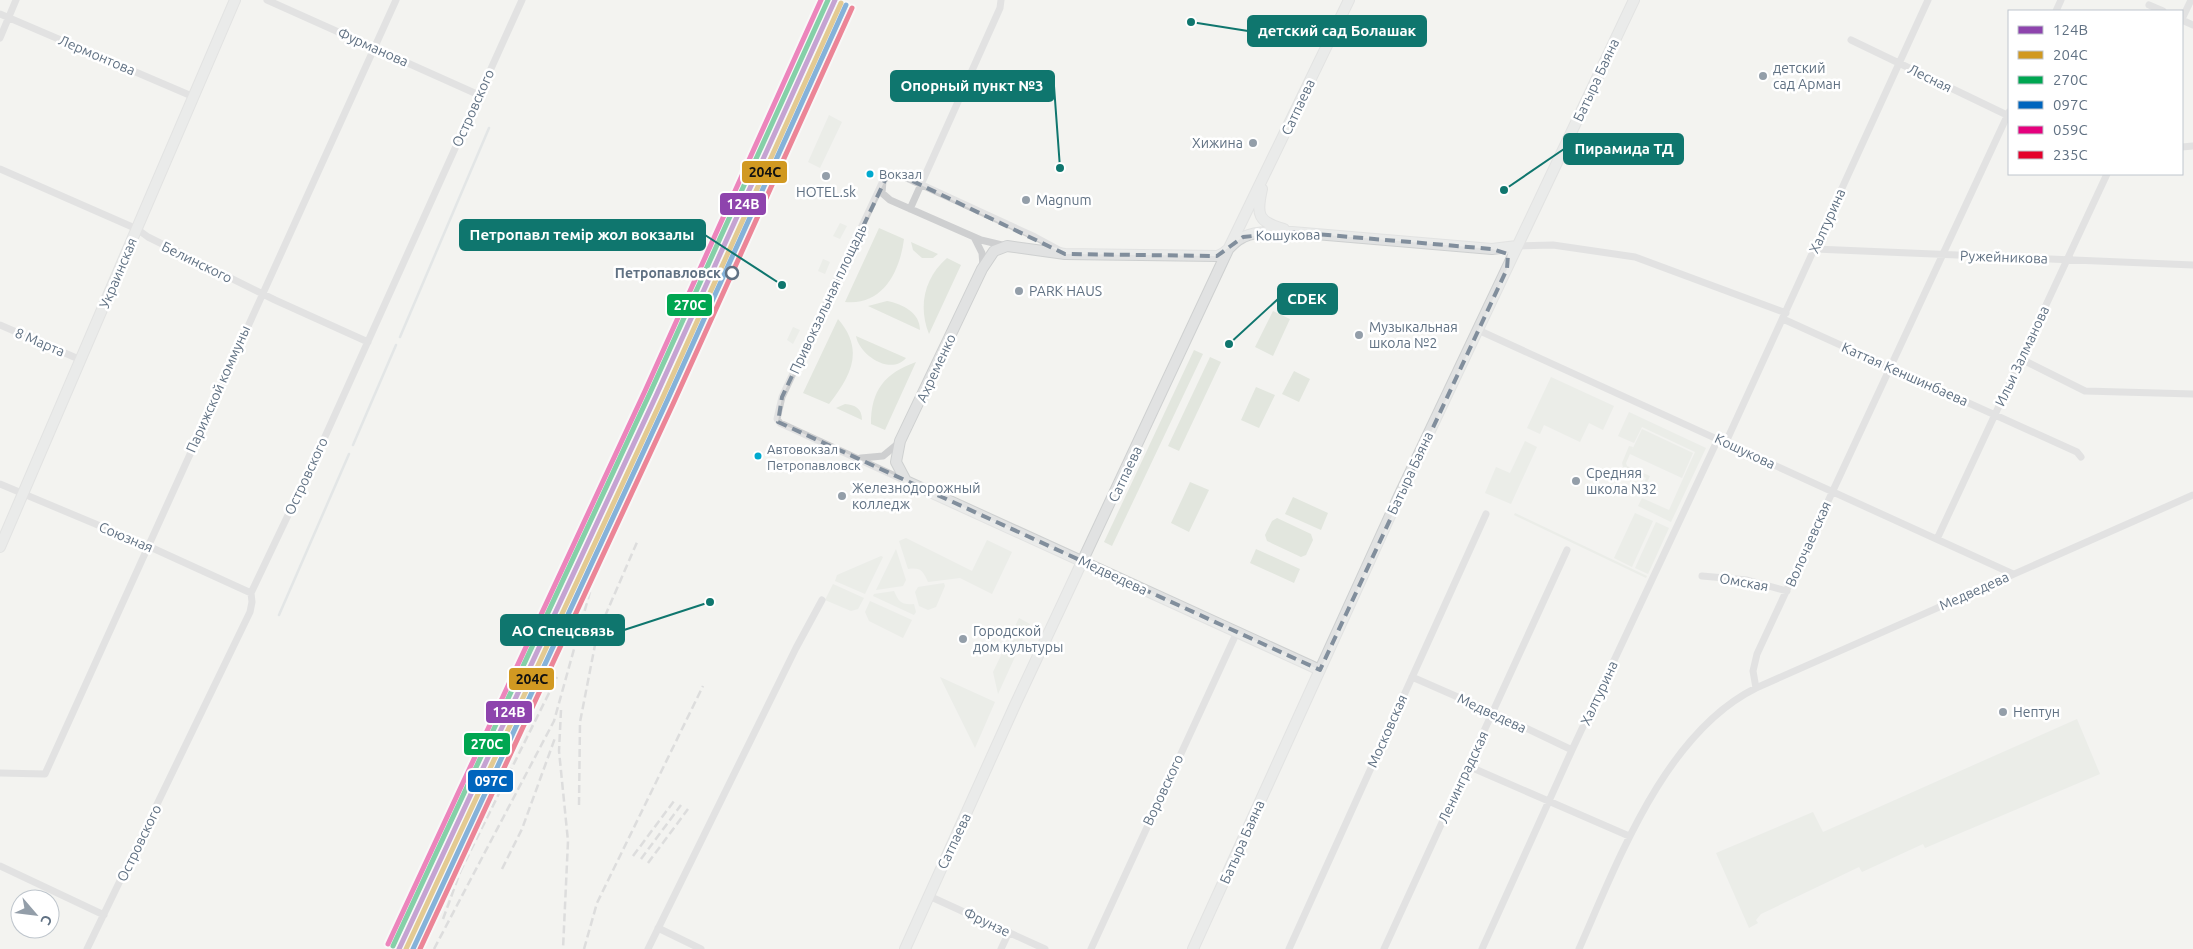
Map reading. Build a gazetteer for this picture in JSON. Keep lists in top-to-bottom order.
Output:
{
  "streets": {
    "street": [
      "Фурманова",
      "Лермонтова",
      "Лесная",
      "Батыра Баяна",
      "Сатпаева",
      "Островского",
      "Халтурина",
      "Кошукова",
      "Ружейникова",
      "Белинского",
      "Украинская",
      "Привокзальная площадь",
      "8 Марта",
      "Ильи Залманова",
      "Ахременко",
      "Каттая Кеншинбаева",
      "Парижской коммуны",
      "Союзная",
      "Волочаевская",
      "Медведева",
      "Омская",
      "Московская",
      "Ленинградская",
      "Воровского",
      "Фрунзе"
    ]
  },
  "crossings": [
    ["Фурманова", "Островского"],
    ["Фурманова", "Парижской коммуны"],
    ["Лермонтова", "Украинская"],
    ["Лесная", "Халтурина"],
    ["Батыра Баяна", "Кошукова"],
    ["Батыра Баяна", "Каттая Кеншинбаева"],
    ["Батыра Баяна", "Медведева"],
    ["Сатпаева", "Кошукова"],
    ["Сатпаева", "Медведева"],
    ["Сатпаева", "Фрунзе"],
    ["Островского", "Белинского"],
    ["Островского", "Союзная"],
    ["Халтурина", "Кошукова"],
    ["Халтурина", "Ружейникова"],
    ["Халтурина", "Каттая Кеншинбаева"],
    ["Халтурина", "Медведева"],
    ["Кошукова", "Привокзальная площадь"],
    ["Кошукова", "Ильи Залманова"],
    ["Кошукова", "Ахременко"],
    ["Кошукова", "Каттая Кеншинбаева"],
    ["Кошукова", "Волочаевская"],
    ["Кошукова", "Медведева"],
    ["Ружейникова", "Ильи Залманова"],
    ["Ружейникова", "Волочаевская"],
    ["Белинского", "Украинская"],
    ["Белинского", "Парижской коммуны"],
    ["Украинская", "8 Марта"],
    ["Украинская", "Союзная"],
    ["Ильи Залманова", "Каттая Кеншинбаева"],
    ["Ахременко", "Медведева"],
    ["Каттая Кеншинбаева", "Волочаевская"],
    ["Парижской коммуны", "Союзная"],
    ["Волочаевская", "Медведева"],
    ["Волочаевская", "Омская"],
    ["Медведева", "Московская"],
    ["Медведева", "Ленинградская"],
    ["Медведева", "Воровского"]
  ],
  "places": [
    "детский сад Болашак",
    "детский сад Арман",
    "Хижина",
    "Опорный пункт №3",
    "Вокзал",
    "HOTEL.sk",
    "Пирамида ТД",
    "Magnum",
    "Петропавловск",
    "Петропавл темір жол вокзалы",
    "PARK HAUS",
    "Музыкальная школа №2",
    "CDEK",
    "Автовокзал Петропавловск",
    "Средняя школа N32",
    "Железнодорожный колледж",
    "АО Спецсвязь",
    "Городской дом культуры",
    "Нептун"
  ],
  "lines": [
    "transit line 124В",
    "transit line 270С",
    "transit line 059С",
    "transit line 204С",
    "transit line 097С",
    "transit line 235С"
  ],
  "legend": [
    "124В",
    "204С",
    "270С",
    "097С",
    "059С",
    "235С"
  ],
  "north": "bottom right"
}
